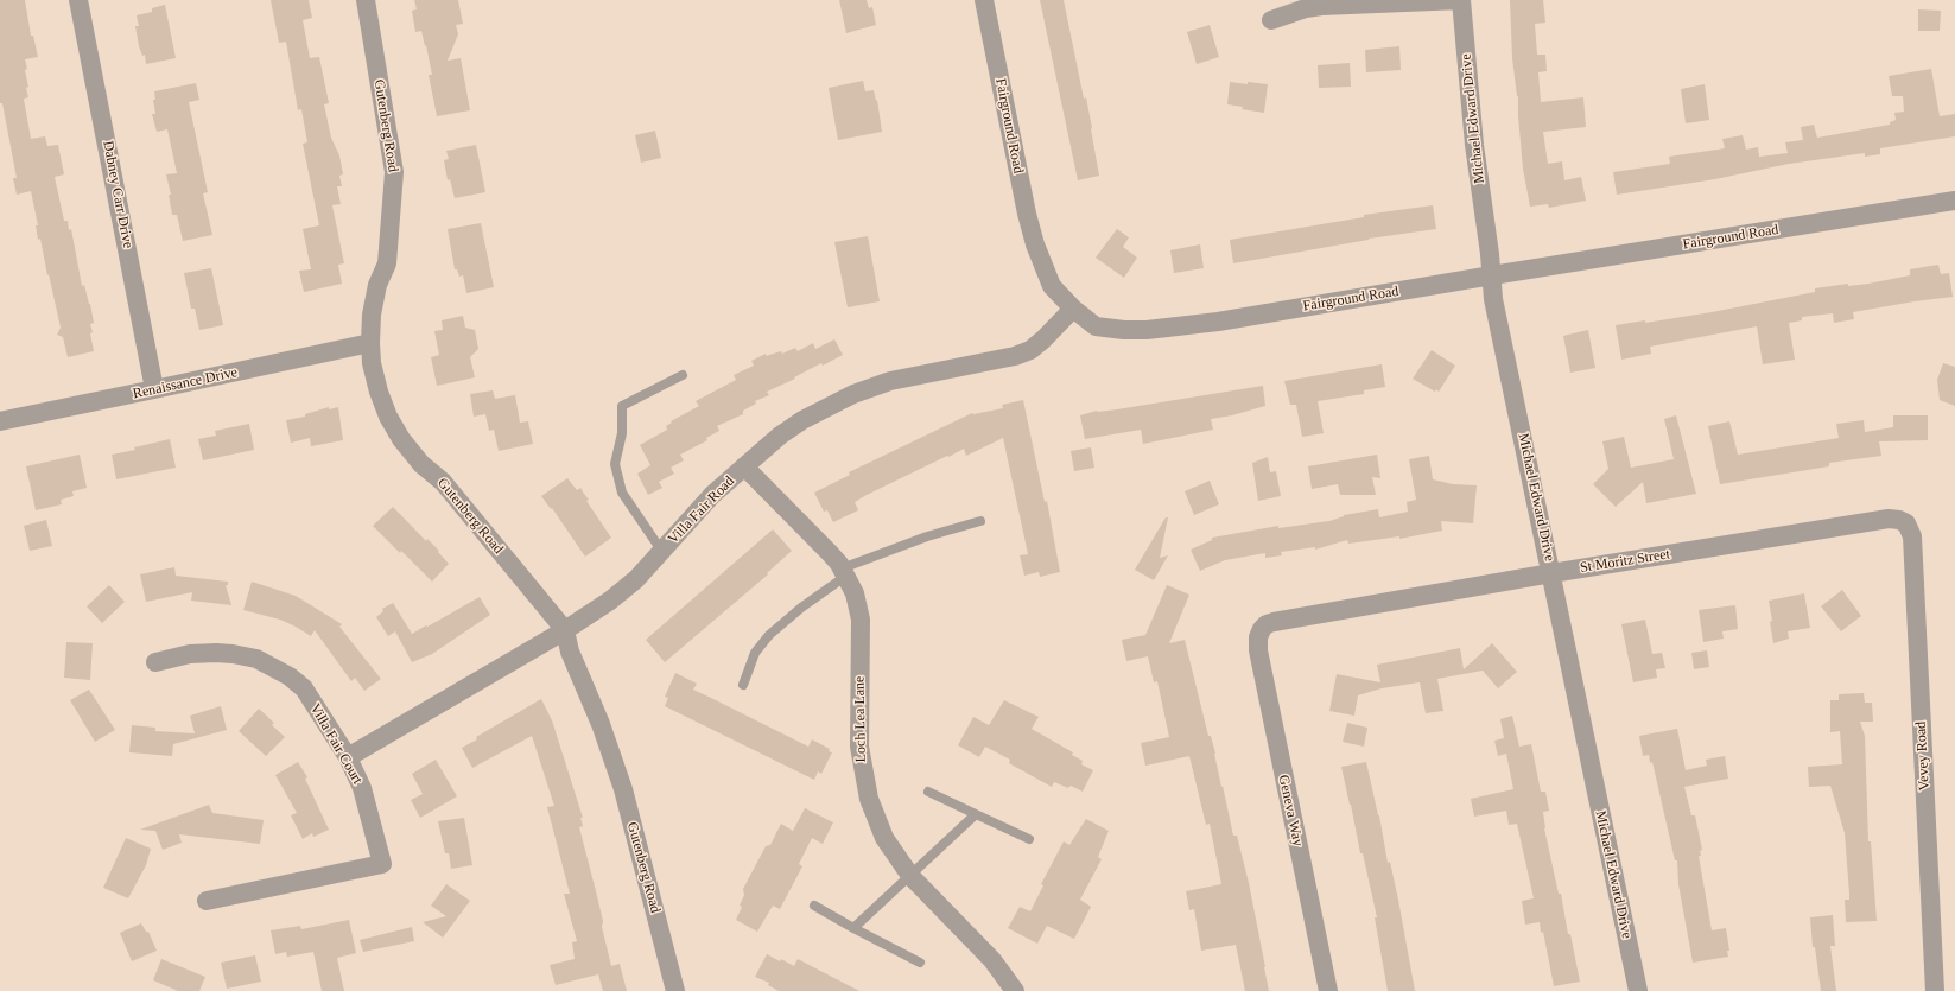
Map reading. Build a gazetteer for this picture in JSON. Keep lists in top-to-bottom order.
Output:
{
  "streets": {
    "street": [
      "Michael Edward Drive",
      "Gutenberg Road",
      "Fairground Road",
      "Dabney Carr Drive",
      "Renaissance Drive",
      "Villa Fair Road",
      "St Moritz Street",
      "Loch Lea Lane",
      "Villa Fair Court",
      "Vevey Road",
      "Geneva Way"
    ]
  },
  "crossings": [
    ["Michael Edward Drive", "Fairground Road"],
    ["Michael Edward Drive", "St Moritz Street"],
    ["Gutenberg Road", "Renaissance Drive"],
    ["Gutenberg Road", "Villa Fair Road"],
    ["Fairground Road", "Villa Fair Road"],
    ["Dabney Carr Drive", "Renaissance Drive"],
    ["Villa Fair Road", "Loch Lea Lane"],
    ["Villa Fair Road", "Villa Fair Court"],
    ["St Moritz Street", "Vevey Road"],
    ["St Moritz Street", "Geneva Way"]
  ]
}
